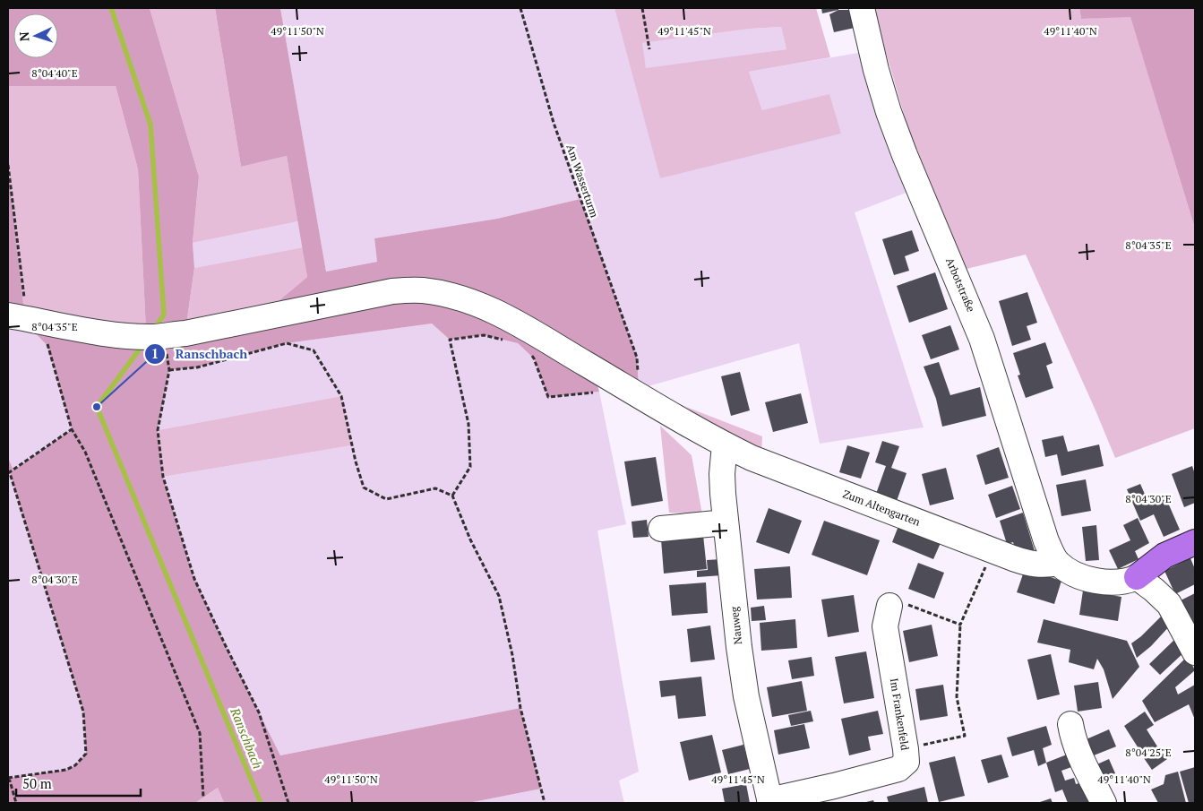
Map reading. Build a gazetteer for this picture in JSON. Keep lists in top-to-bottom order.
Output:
{
  "streets": {
    "street": [
      "Arbotstraße",
      "Zum Altengarten",
      "Nauweg",
      "Im Frankenfeld"
    ],
    "path": ["Am Wasserturm"]
  },
  "crossings": [
    ["Arbotstraße", "Zum Altengarten"],
    ["Zum Altengarten", "Nauweg"],
    ["Nauweg", "Im Frankenfeld"]
  ],
  "water": ["Ranschbach"],
  "places": ["Ranschbach"],
  "scale_bar": "50 m",
  "north": "left",
  "coordinates": [
    "49°11'50\"N",
    "49°11'45\"N",
    "49°11'40\"N",
    "8°04'40\"E",
    "8°04'35\"E",
    "8°04'30\"E",
    "8°04'25\"E"
  ]
}
